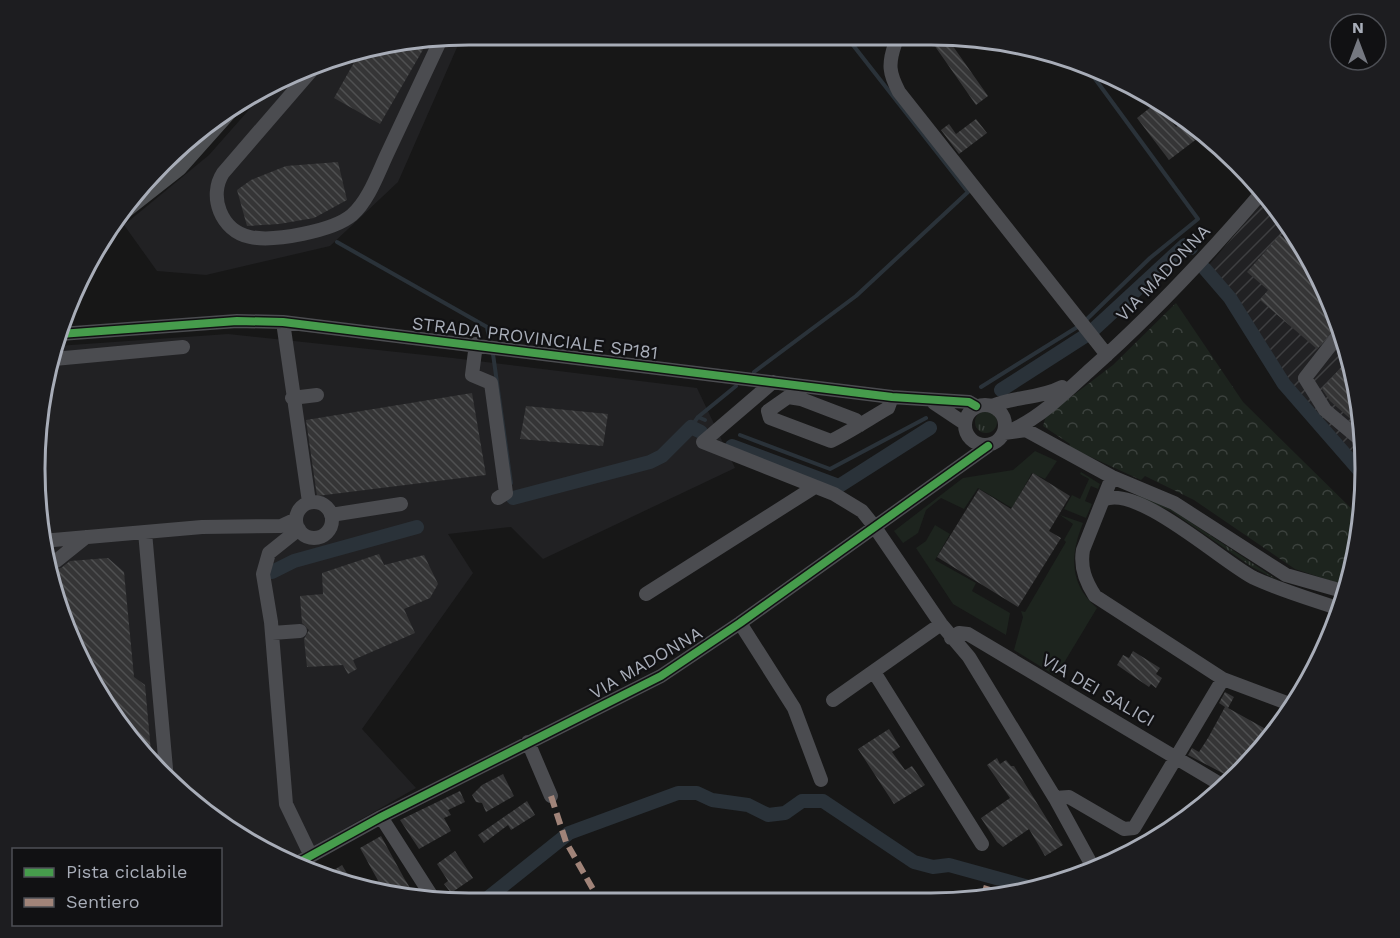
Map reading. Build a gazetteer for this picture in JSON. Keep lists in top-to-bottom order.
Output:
{
  "streets": {
    "street": ["VIA MADONNA", "STRADA PROVINCIALE SP181", "VIA DEI SALICI"]
  },
  "crossings": [
    ["VIA MADONNA", "STRADA PROVINCIALE SP181"]
  ],
  "legend": ["Pista ciclabile", "Sentiero"],
  "north": "top"
}
